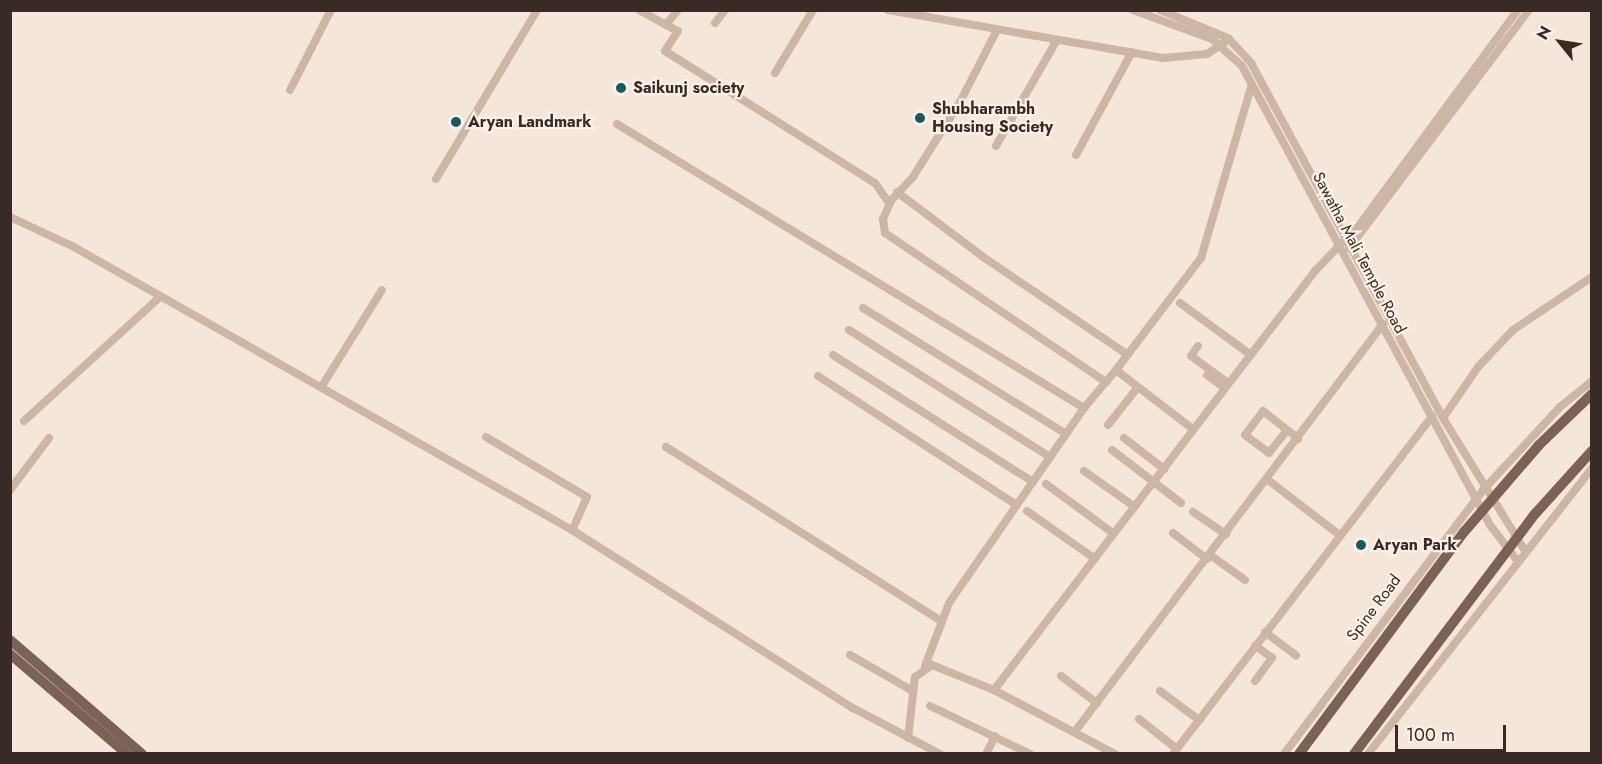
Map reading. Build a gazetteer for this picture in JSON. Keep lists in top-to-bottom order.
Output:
{
  "streets": {
    "main road": ["Spine Road"],
    "street": ["Sawatha Mali Temple Road"]
  },
  "crossings": [
    ["Sawatha Mali Temple Road", "Spine Road"]
  ],
  "places": [
    "Saikunj society",
    "Shubharambh Housing Society",
    "Aryan Landmark",
    "Aryan Park"
  ],
  "scale_bar": "100 m",
  "north": "top left"
}
